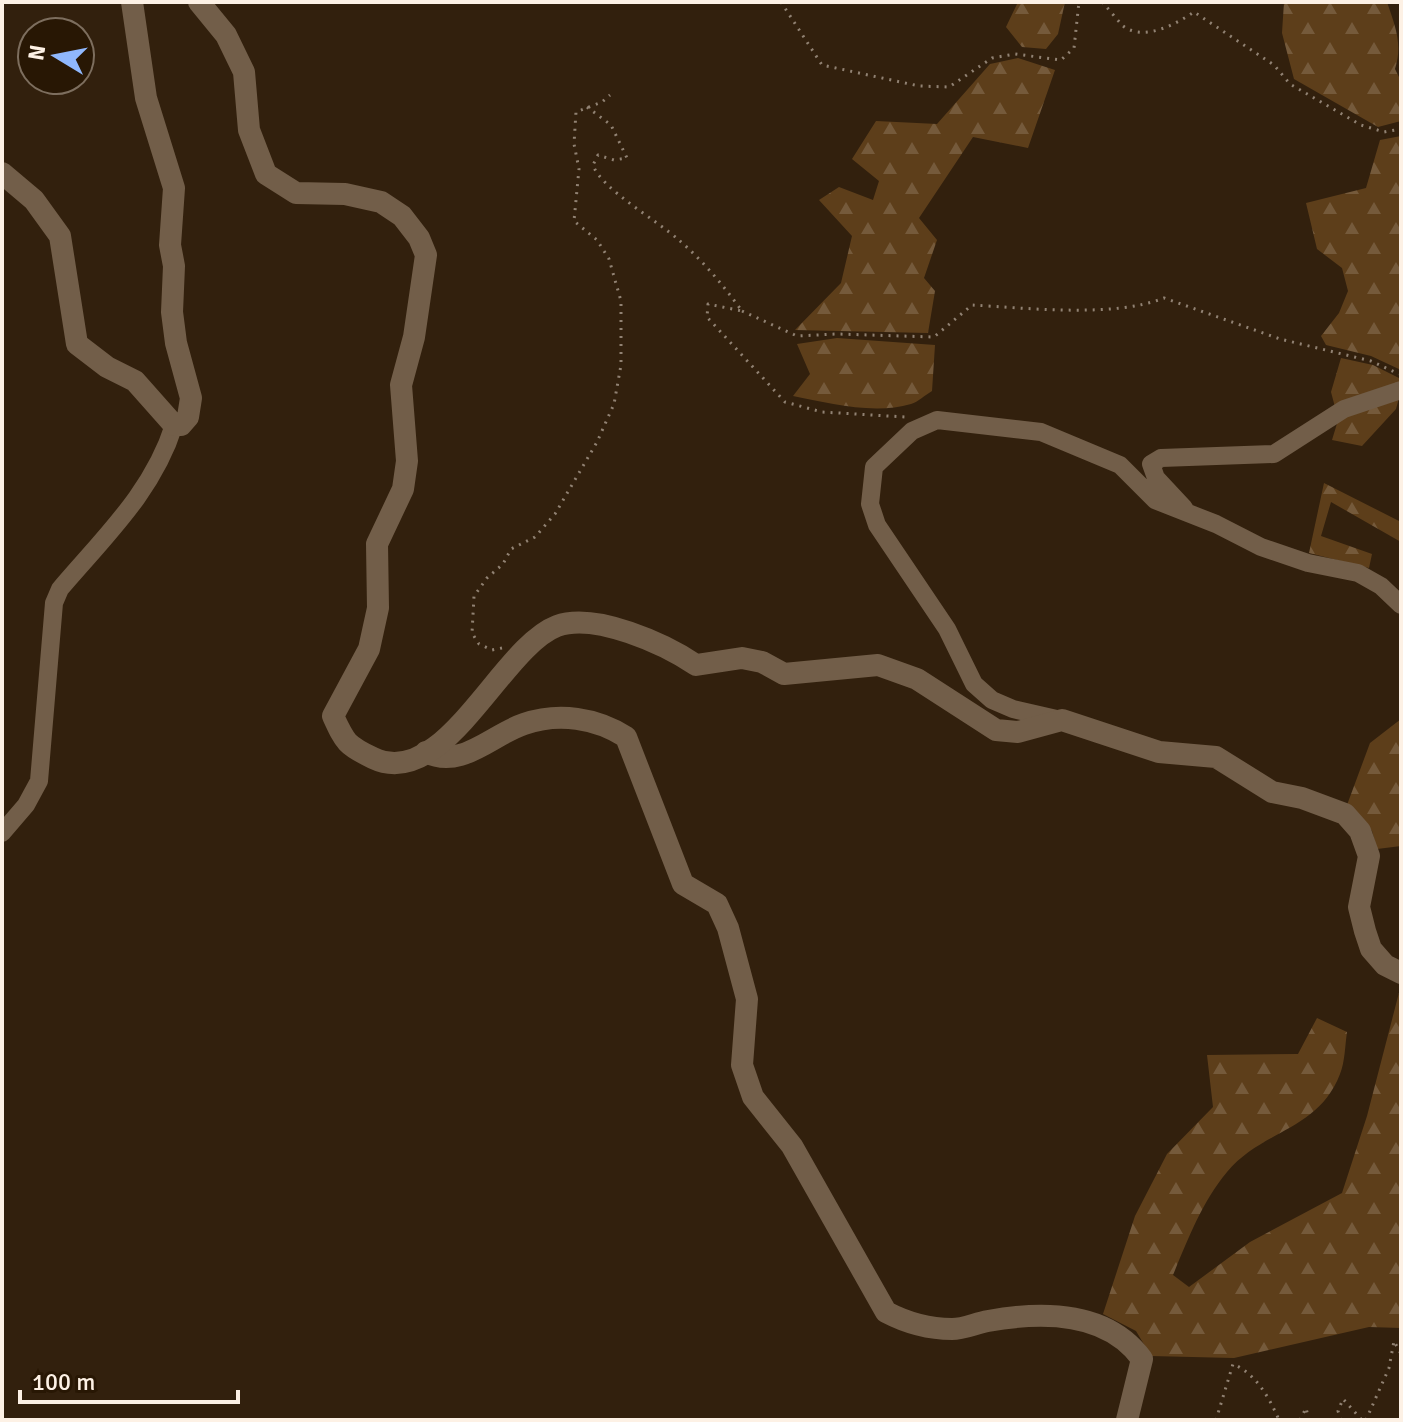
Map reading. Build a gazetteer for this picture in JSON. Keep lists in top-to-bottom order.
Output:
{
  "scale_bar": "100 m",
  "north": "left"
}
